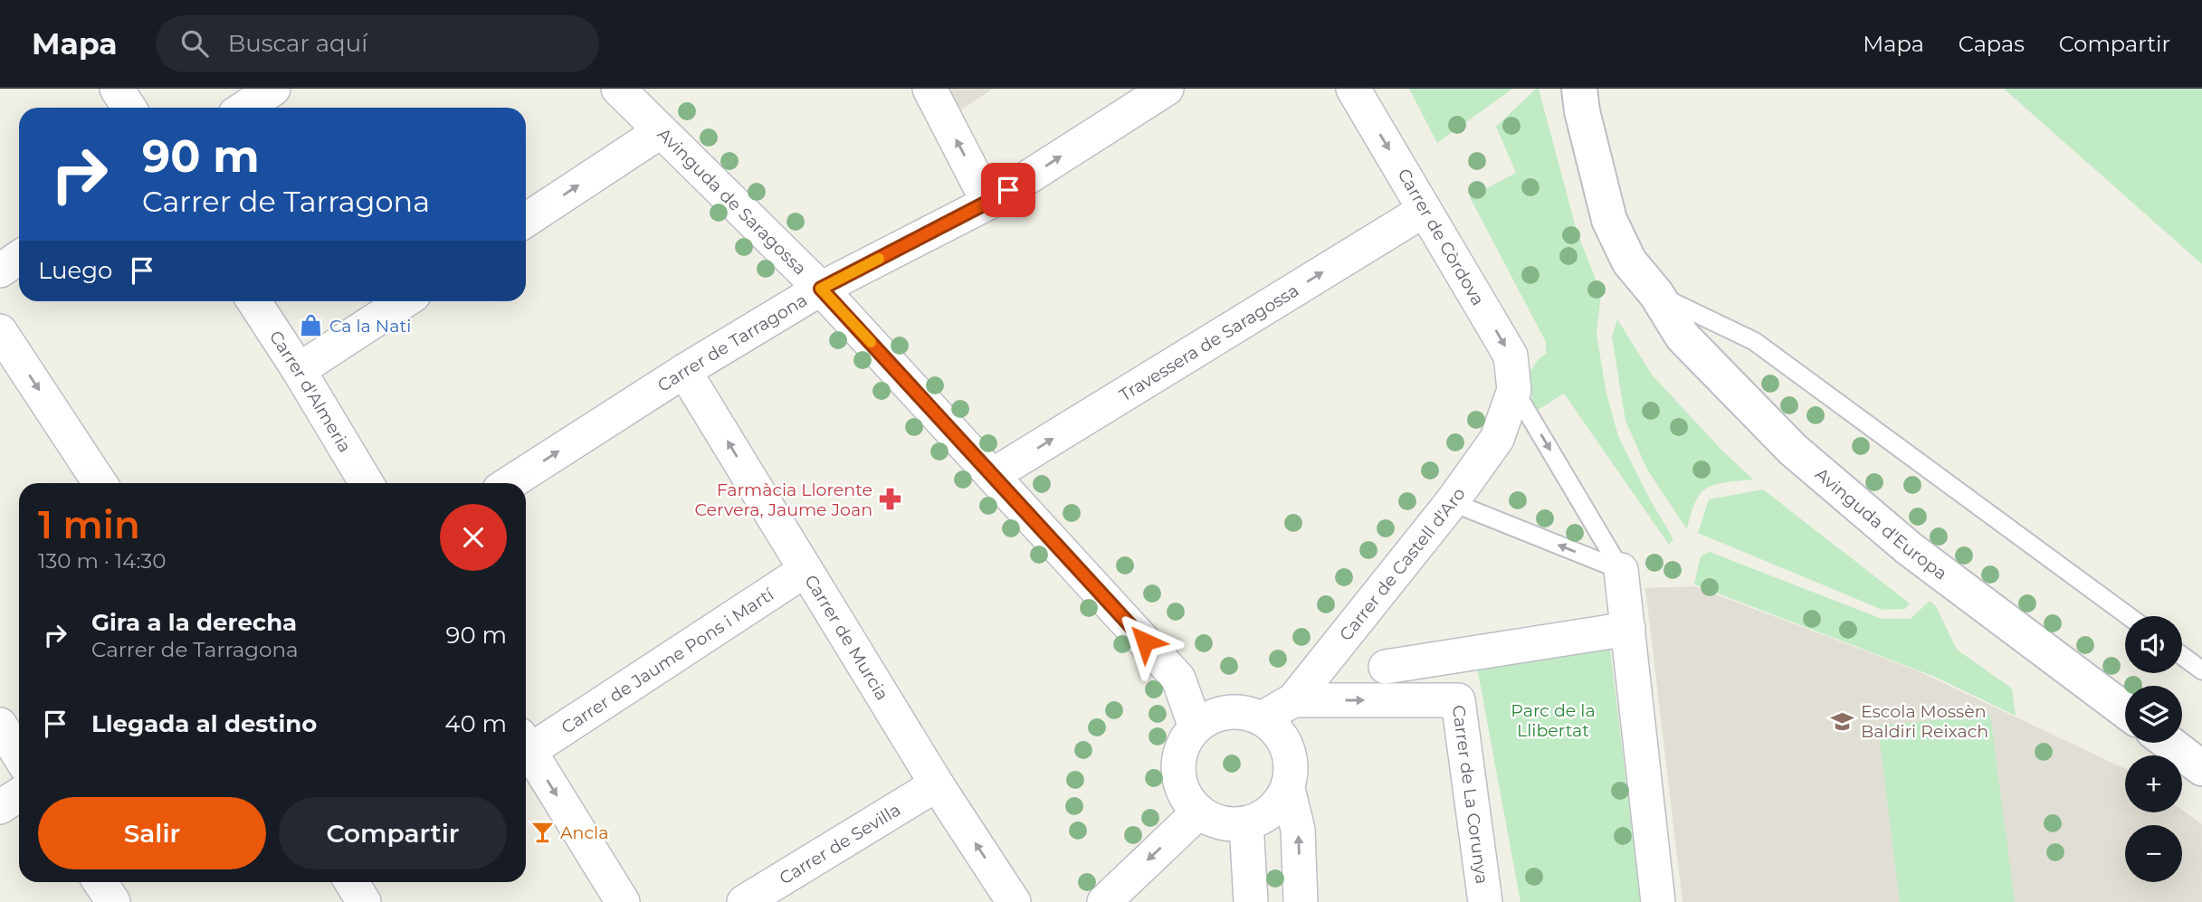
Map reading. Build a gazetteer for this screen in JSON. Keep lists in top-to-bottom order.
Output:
{
  "streets": {
    "street": [
      "Avinguda de Saragossa",
      "Carrer de Còrdova",
      "Carrer de Tarragona",
      "Travessera de Saragossa",
      "Carrer d'Almeria",
      "Avinguda d'Europa",
      "Carrer de Castell d'Aro",
      "Carrer de Murcia",
      "Carrer de Jaume Pons i Martí",
      "Carrer de La Corunya",
      "Carrer de Sevilla"
    ]
  },
  "crossings": [
    ["Avinguda de Saragossa", "Carrer de Tarragona"],
    ["Avinguda de Saragossa", "Travessera de Saragossa"],
    ["Avinguda de Saragossa", "Carrer de Castell d'Aro"],
    ["Carrer de Còrdova", "Travessera de Saragossa"],
    ["Carrer de Còrdova", "Carrer de Castell d'Aro"],
    ["Carrer de Tarragona", "Carrer de Murcia"],
    ["Carrer de Castell d'Aro", "Carrer de La Corunya"],
    ["Carrer de Murcia", "Carrer de Jaume Pons i Martí"],
    ["Carrer de Murcia", "Carrer de Sevilla"]
  ],
  "one_way": [
    "Carrer de Còrdova",
    "Carrer de Tarragona",
    "Travessera de Saragossa",
    "Carrer de Murcia"
  ],
  "parks": ["Parc de la Llibertat"],
  "places": {
    "shop": ["Ca la Nati"],
    "pharmacy": ["Farmàcia Llorente Cervera, Jaume Joan"],
    "school or university": ["Escola Mossèn Baldiri Reixach"],
    "bar": ["Ancla"]
  },
  "page": {
    "header": "Mapa",
    "search": "Buscar aquí",
    "nav": ["Mapa", "Capas", "Compartir"],
    "turn": ["90 m", "Carrer de Tarragona"],
    "then": "Luego",
    "heading": ["1 min", "130 m · 14:30"],
    "list": [
      {
        "name": "Gira a la derecha",
        "note": "Carrer de Tarragona",
        "value": "90 m"
      },
      {
        "name": "Llegada al destino",
        "value": "40 m"
      }
    ],
    "map_buttons": ["+", "−"],
    "buttons": ["Salir", "Compartir"]
  }
}
